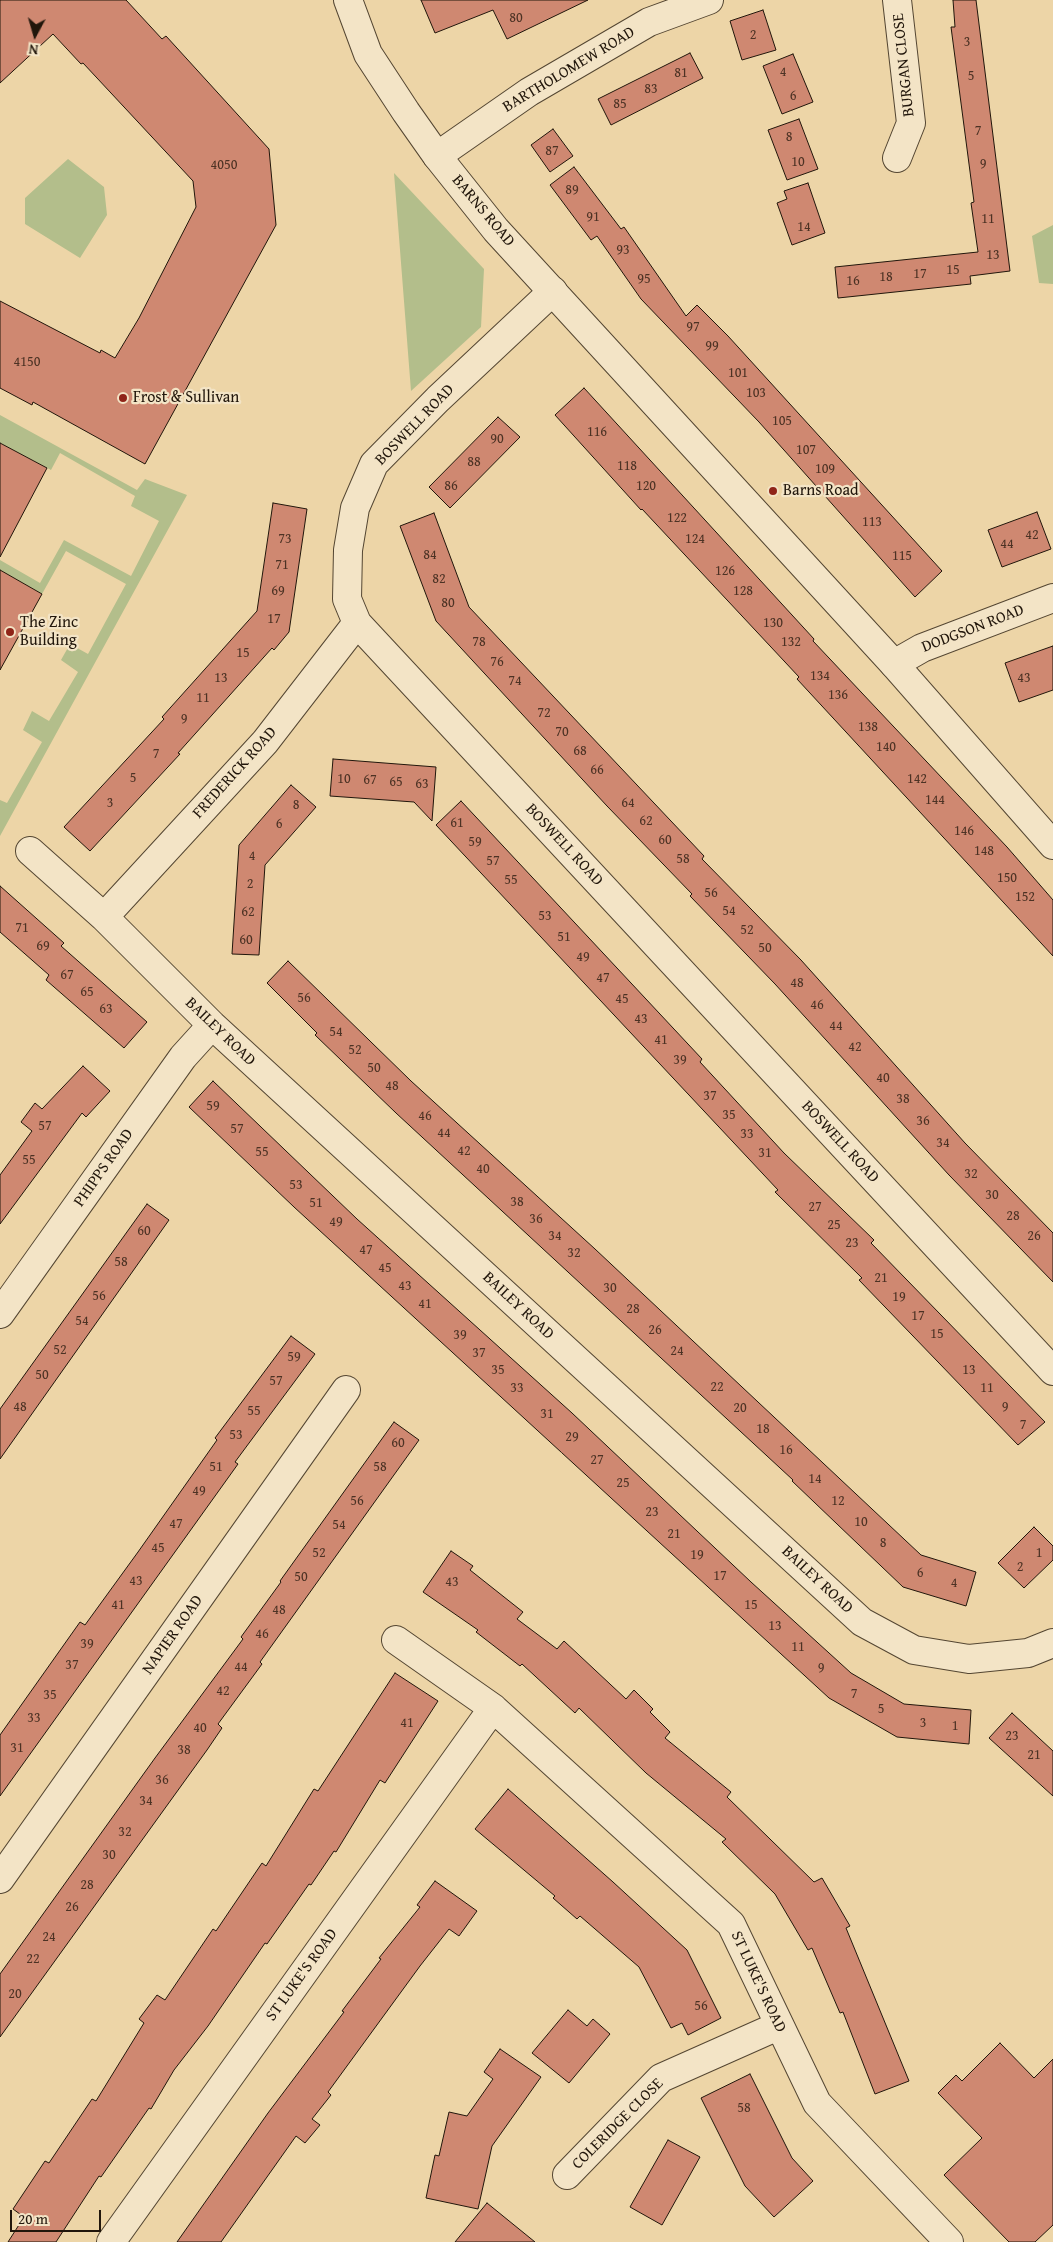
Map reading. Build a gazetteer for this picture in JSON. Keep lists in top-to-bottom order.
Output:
{
  "streets": {
    "street": [
      "BURGAN CLOSE",
      "BARTHOLOMEW ROAD",
      "BARNS ROAD",
      "BOSWELL ROAD",
      "DODGSON ROAD",
      "FREDERICK ROAD",
      "BAILEY ROAD",
      "PHIPPS ROAD",
      "NAPIER ROAD",
      "ST LUKE'S ROAD",
      "COLERIDGE CLOSE"
    ]
  },
  "crossings": [
    ["BARTHOLOMEW ROAD", "BARNS ROAD"],
    ["BARNS ROAD", "BOSWELL ROAD"],
    ["BARNS ROAD", "DODGSON ROAD"],
    ["BOSWELL ROAD", "FREDERICK ROAD"],
    ["FREDERICK ROAD", "BAILEY ROAD"],
    ["BAILEY ROAD", "PHIPPS ROAD"],
    ["ST LUKE'S ROAD", "COLERIDGE CLOSE"]
  ],
  "places": ["Frost & Sullivan", "Barns Road", "The Zinc Building"],
  "house_numbers": [
    "80",
    "2",
    "3",
    "4",
    "81",
    "5",
    "83",
    "6",
    "85",
    "7",
    "8",
    "87",
    "10",
    "9",
    "4050",
    "89",
    "91",
    "11",
    "14",
    "93",
    "13",
    "15",
    "17",
    "18",
    "95",
    "16",
    "97",
    "99",
    "4150",
    "101",
    "103",
    "105",
    "116",
    "90",
    "107",
    "88",
    "118",
    "109",
    "86",
    "120",
    "122",
    "113",
    "42",
    "73",
    "124",
    "44",
    "84",
    "115",
    "71",
    "126",
    "82",
    "69",
    "128",
    "80",
    "17",
    "130",
    "78",
    "132",
    "15",
    "76",
    "134",
    "13",
    "43",
    "74",
    "136",
    "11",
    "72",
    "9",
    "138",
    "70",
    "140",
    "68",
    "7",
    "66",
    "5",
    "10",
    "142",
    "67",
    "65",
    "63",
    "144",
    "3",
    "64",
    "8",
    "62",
    "61",
    "6",
    "146",
    "60",
    "59",
    "148",
    "4",
    "58",
    "57",
    "150",
    "55",
    "2",
    "56",
    "152",
    "54",
    "62",
    "53",
    "71",
    "52",
    "51",
    "60",
    "69",
    "50",
    "49",
    "67",
    "47",
    "48",
    "65",
    "56",
    "45",
    "46",
    "63",
    "43",
    "44",
    "54",
    "41",
    "42",
    "52",
    "39",
    "50",
    "40",
    "48",
    "37",
    "38",
    "59",
    "35",
    "46",
    "36",
    "57",
    "57",
    "44",
    "33",
    "34",
    "42",
    "55",
    "31",
    "55",
    "40",
    "32",
    "53",
    "30",
    "38",
    "51",
    "27",
    "28",
    "36",
    "49",
    "25",
    "60",
    "34",
    "26",
    "23",
    "47",
    "32",
    "58",
    "45",
    "21",
    "43",
    "30",
    "56",
    "19",
    "41",
    "28",
    "17",
    "54",
    "26",
    "15",
    "39",
    "52",
    "24",
    "37",
    "59",
    "35",
    "13",
    "50",
    "57",
    "22",
    "33",
    "11",
    "48",
    "9",
    "20",
    "55",
    "31",
    "7",
    "18",
    "53",
    "29",
    "60",
    "16",
    "27",
    "51",
    "58",
    "14",
    "25",
    "49",
    "56",
    "12",
    "23",
    "10",
    "47",
    "54",
    "21",
    "8",
    "45",
    "52",
    "1",
    "19",
    "2",
    "6",
    "17",
    "50",
    "43",
    "43",
    "4",
    "41",
    "15",
    "48",
    "13",
    "46",
    "39",
    "11",
    "37",
    "44",
    "9",
    "42",
    "7",
    "35",
    "5",
    "33",
    "41",
    "3",
    "1",
    "40",
    "23",
    "31",
    "38",
    "21",
    "36",
    "34",
    "32",
    "30",
    "28",
    "26",
    "24",
    "22",
    "20",
    "56",
    "58"
  ],
  "scale_bar": "20 m",
  "north": "bottom"
}
